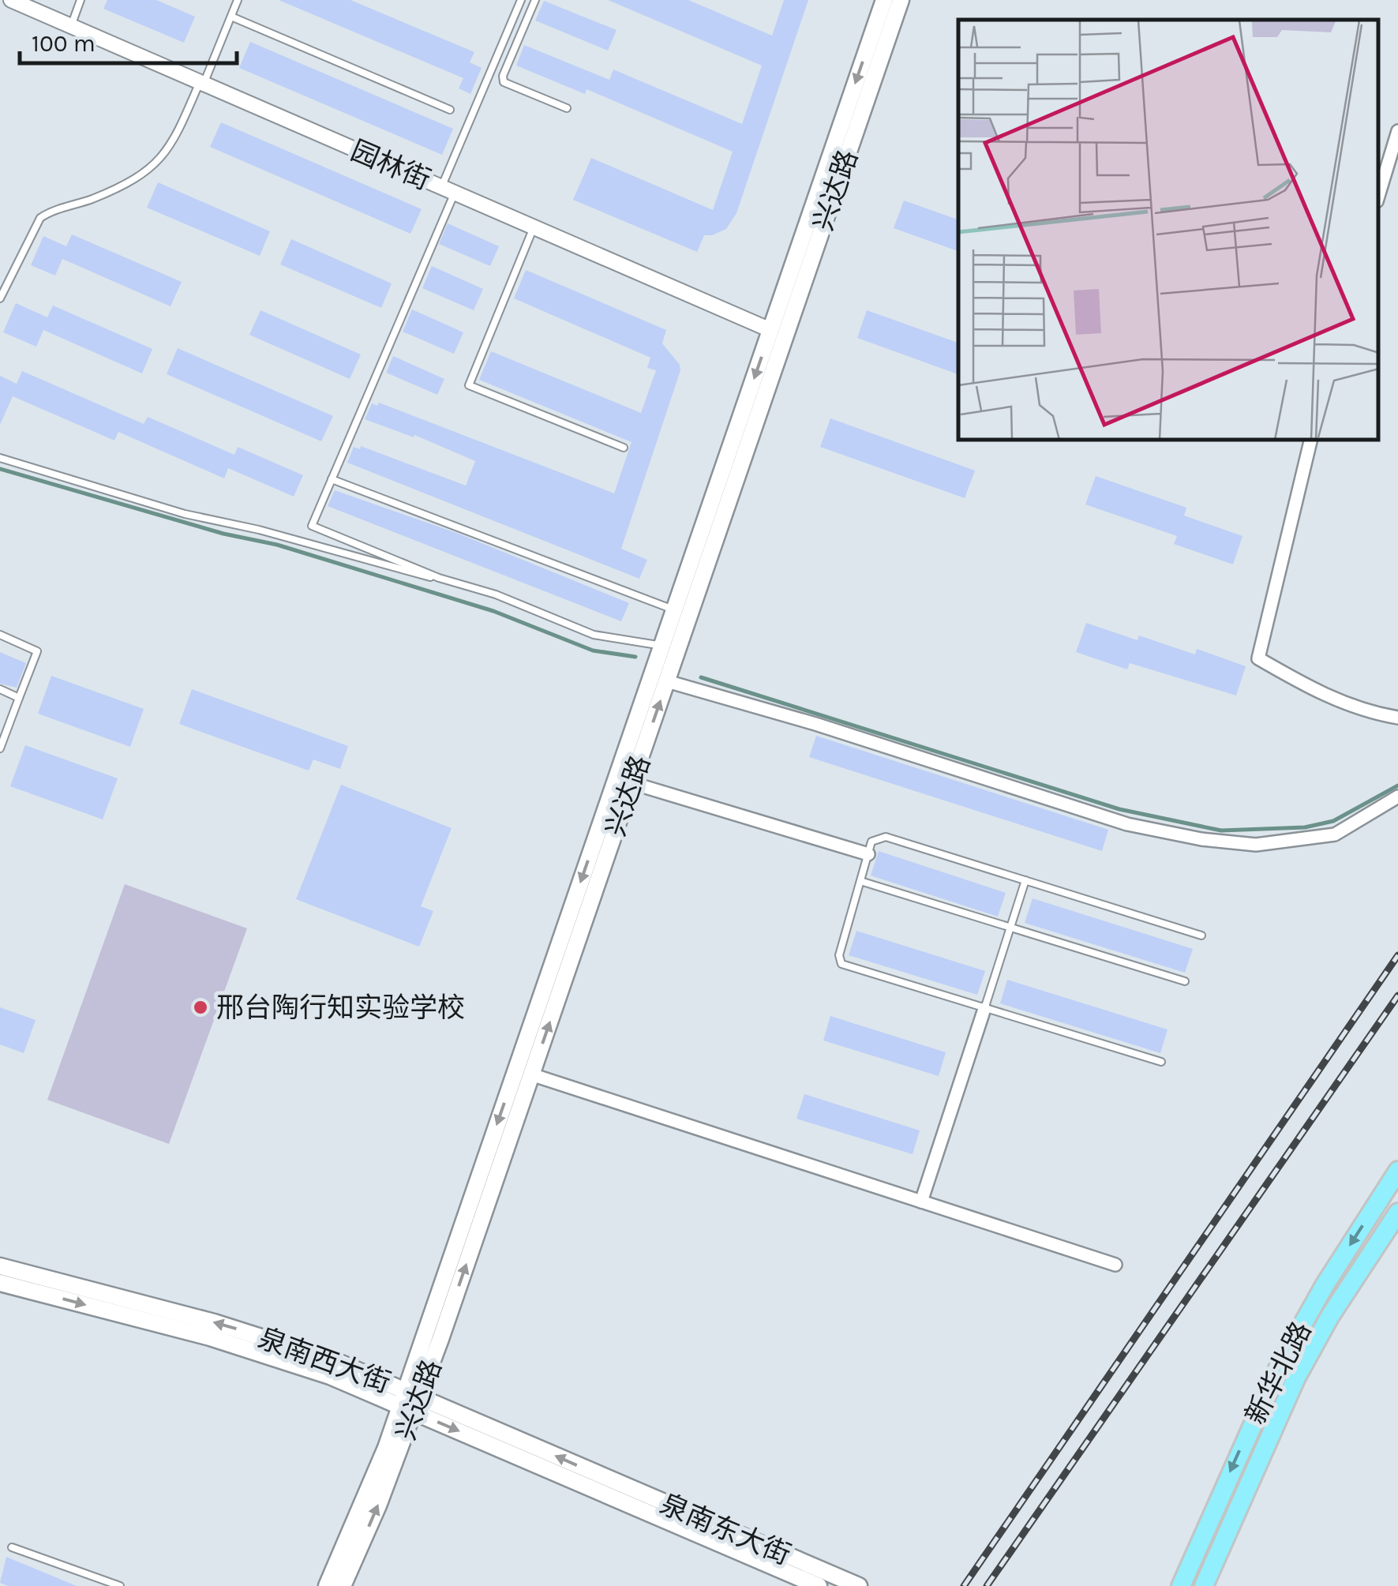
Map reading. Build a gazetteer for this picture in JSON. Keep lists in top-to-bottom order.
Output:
{
  "streets": {
    "main road": [
      "兴达路",
      "泉南西大街",
      "新华北路",
      "泉南东大街"
    ],
    "street": ["园林街"]
  },
  "crossings": [
    ["园林街", "兴达路"],
    ["兴达路", "泉南西大街"],
    ["泉南西大街", "泉南东大街"]
  ],
  "places": ["邢台陶行知实验学校"],
  "scale_bar": "100 m"
}
